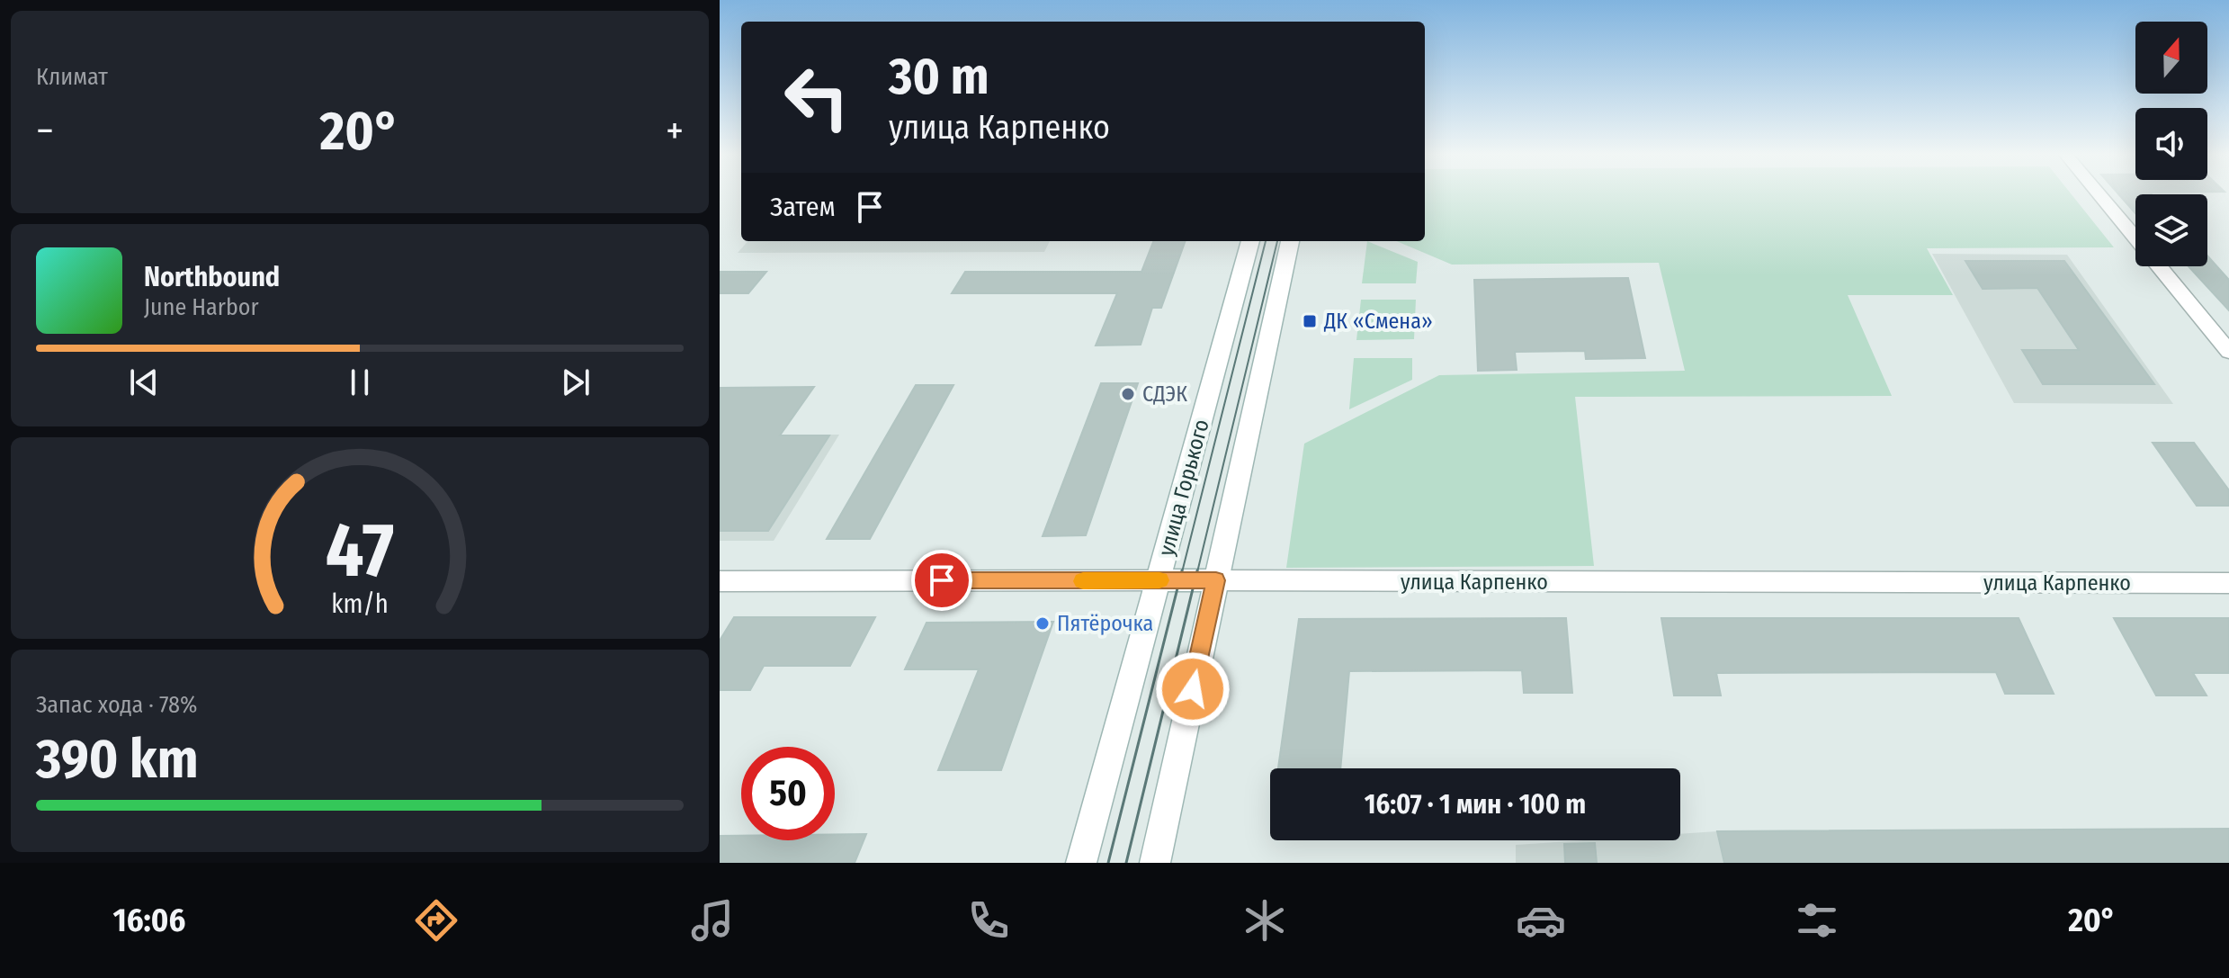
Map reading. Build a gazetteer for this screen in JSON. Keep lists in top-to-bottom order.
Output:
{
  "streets": {
    "main road": ["улица Горького", "улица Карпенко"]
  },
  "crossings": [
    ["улица Горького", "улица Карпенко"]
  ],
  "places": {
    "transit": ["ДК «Смена»"],
    "other": ["СДЭК", "Пятёрочка"]
  },
  "north": "top",
  "page": {
    "tile": [
      "Климат",
      ["Запас хода · 78%", "390 km"]
    ],
    "turn": ["30 m", "улица Карпенко"],
    "heat": ["−", "20°", "+"],
    "then": "Затем",
    "song": ["Northbound", "June Harbor"],
    "limit": "50",
    "trip": "16:07 · 1 мин · 100 m",
    "tabs": ["16:06", "20°"],
    "gauge": ["47", "km/h"]
  }
}
